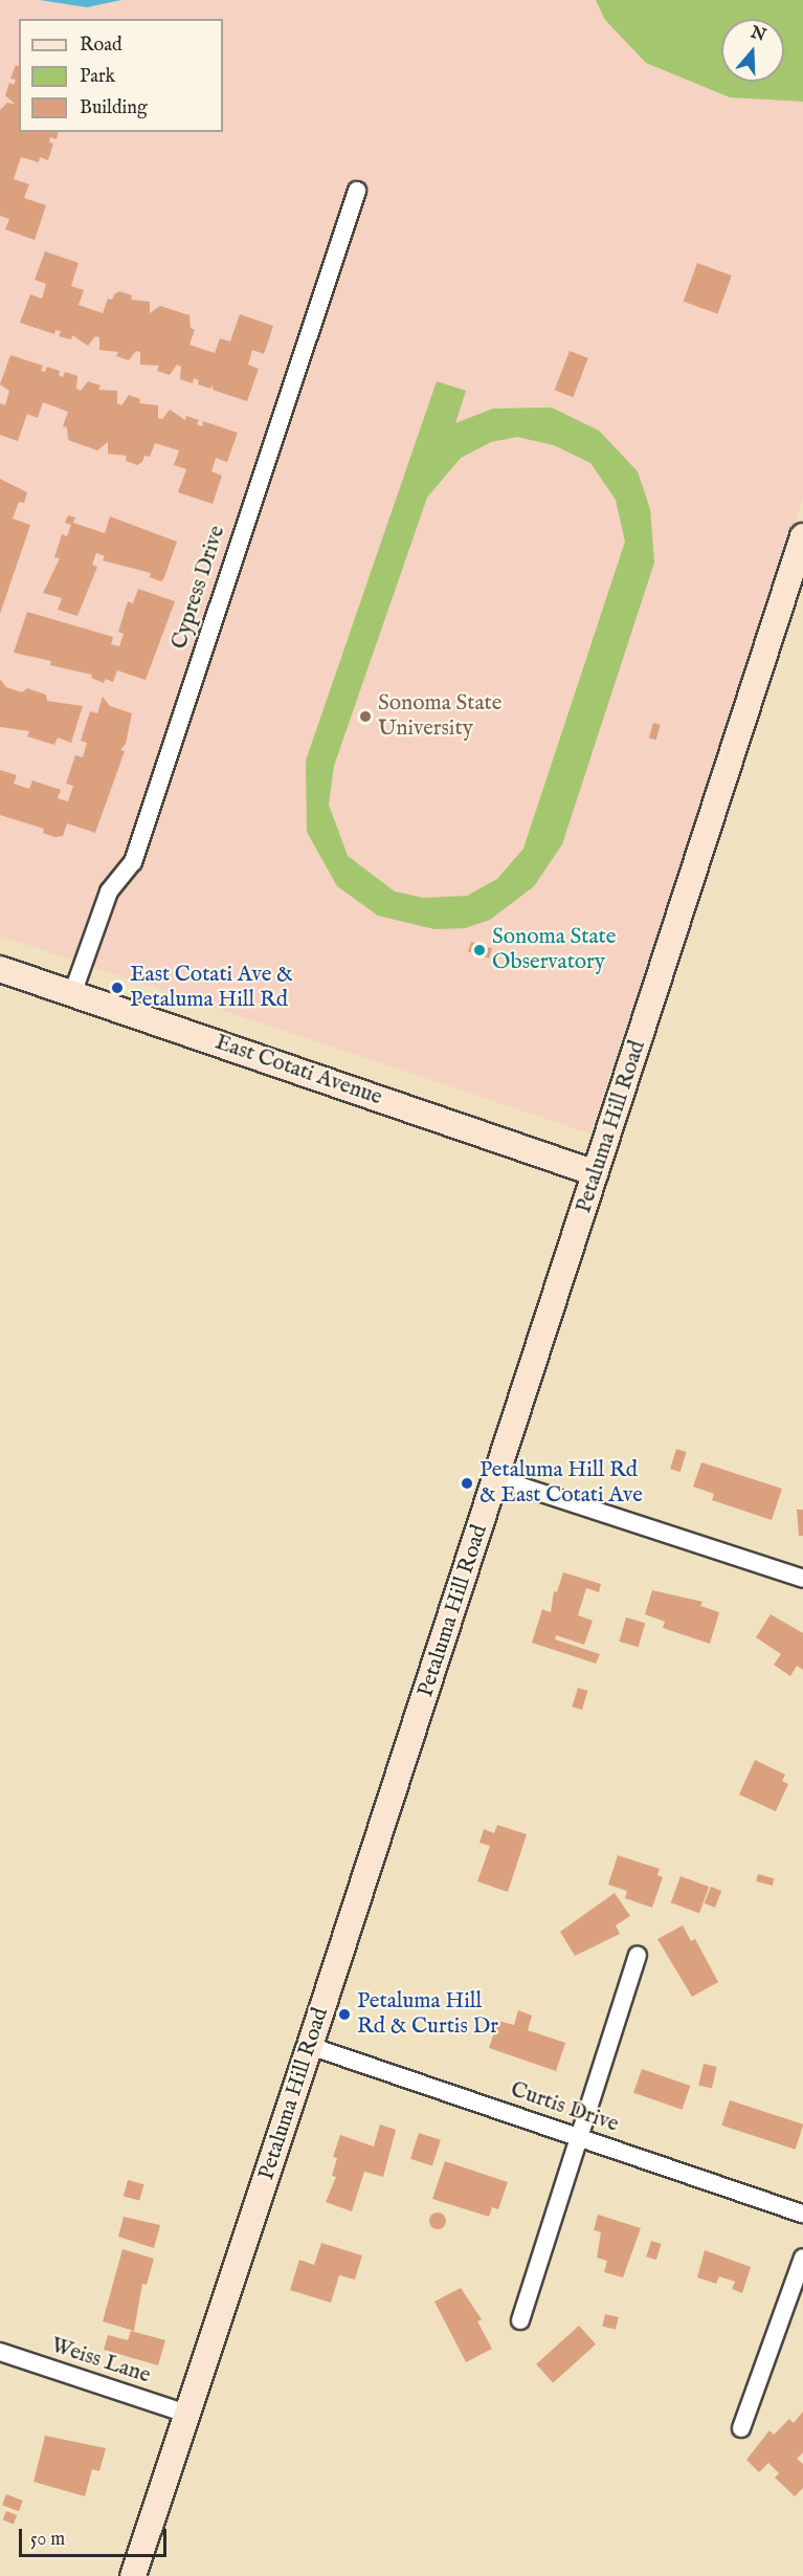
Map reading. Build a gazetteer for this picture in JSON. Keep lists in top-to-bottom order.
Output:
{
  "streets": {
    "main road": ["East Cotati Avenue", "Petaluma Hill Road"],
    "street": ["Cypress Drive", "Curtis Drive", "Weiss Lane"]
  },
  "crossings": [
    ["Cypress Drive", "East Cotati Avenue"],
    ["East Cotati Avenue", "Petaluma Hill Road"],
    ["Petaluma Hill Road", "Curtis Drive"],
    ["Petaluma Hill Road", "Weiss Lane"]
  ],
  "places": [
    "Sonoma State University",
    "Sonoma State Observatory",
    "East Cotati Ave & Petaluma Hill Rd",
    "Petaluma Hill Rd & East Cotati Ave",
    "Petaluma Hill Rd & Curtis Dr"
  ],
  "legend": ["Road", "Park", "Building"],
  "scale_bar": "50 m",
  "north": "top"
}
